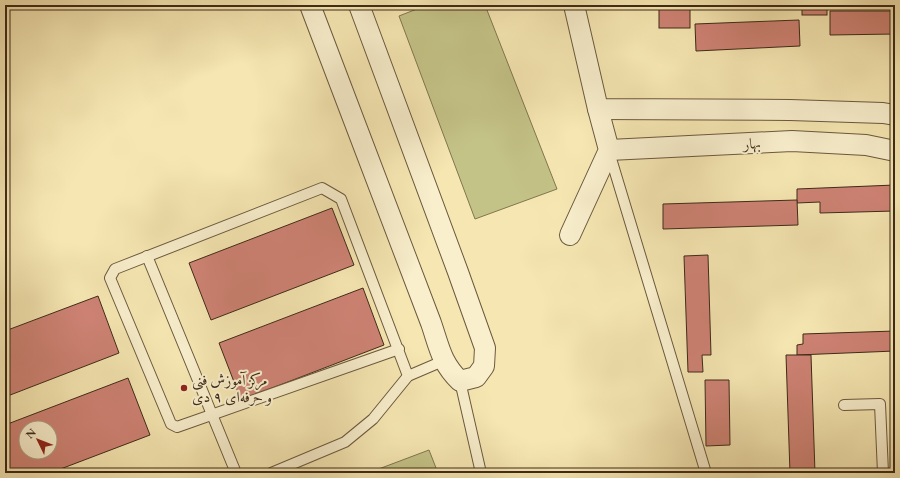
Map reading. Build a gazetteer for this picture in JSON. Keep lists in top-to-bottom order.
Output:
{
  "streets": {
    "street": ["بهار"]
  },
  "places": ["مرکز آموزش فنی و حرفه‌ای ۹ دی"],
  "north": "top left"
}
